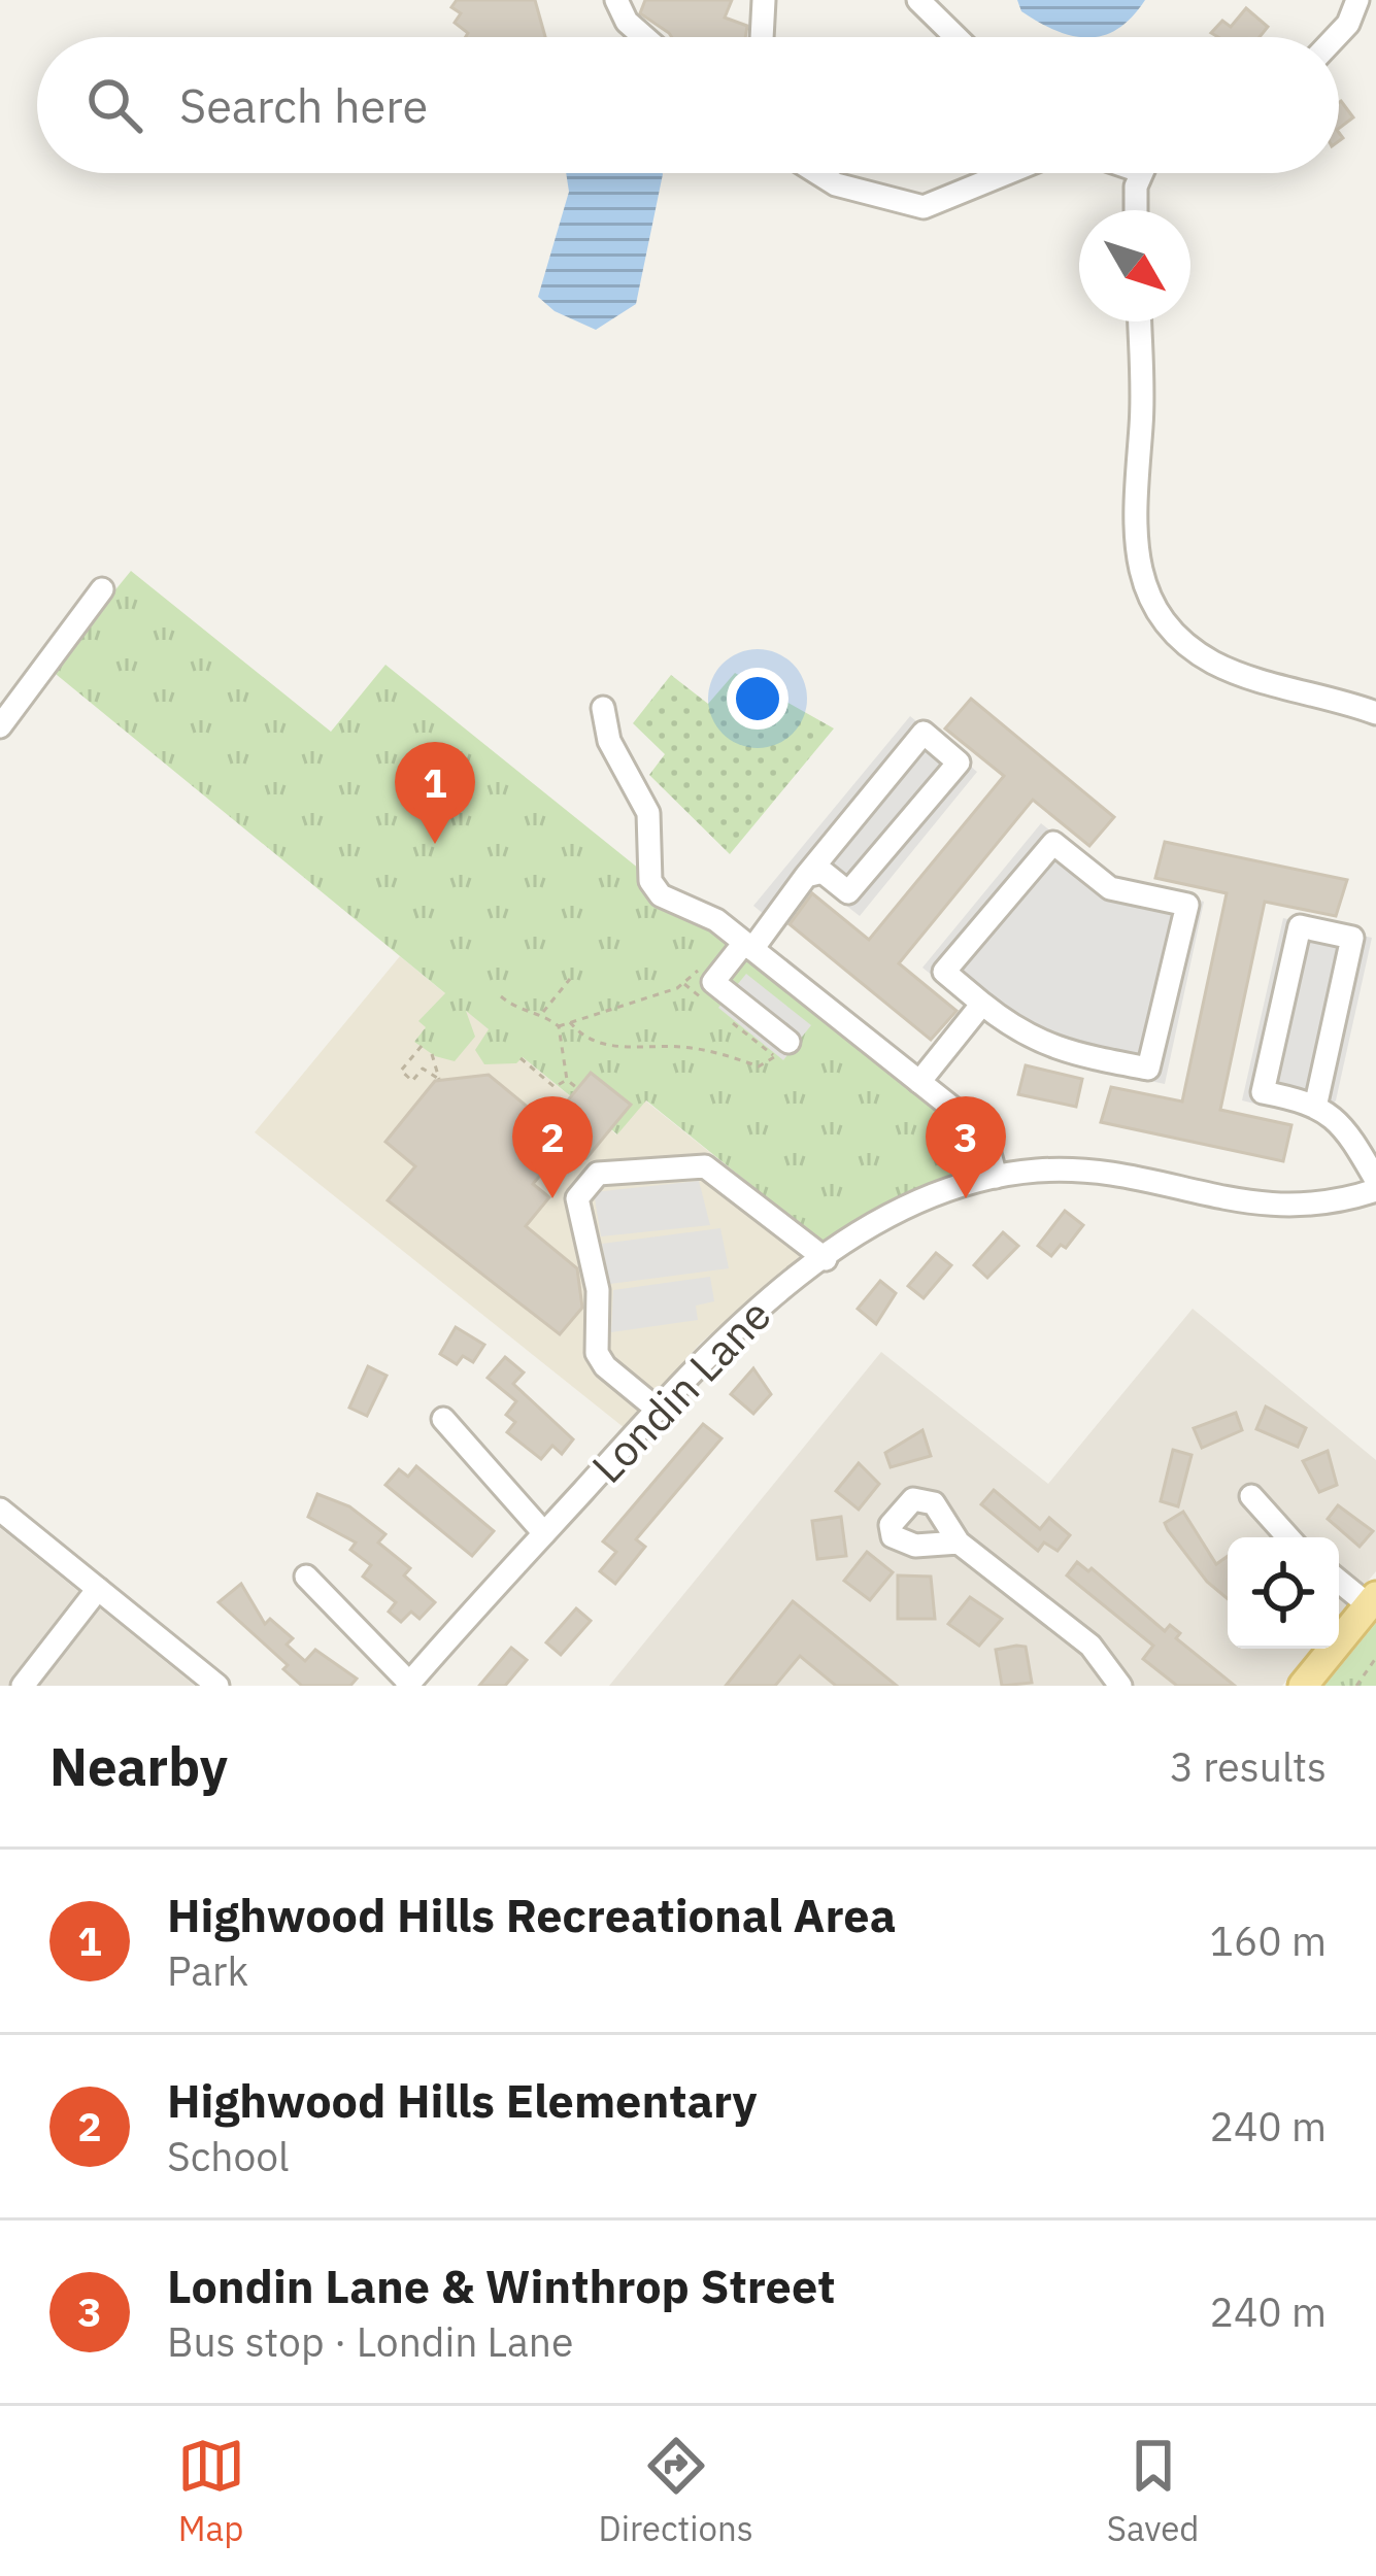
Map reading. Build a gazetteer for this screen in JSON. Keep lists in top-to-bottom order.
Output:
{
  "streets": {
    "street": ["Londin Lane"]
  },
  "north": "bottom right",
  "page": {
    "search": "Search here",
    "pins": ["1", "2", "3"],
    "heading": ["Nearby", "3 results"],
    "list": [
      {
        "mark": "1",
        "name": "Highwood Hills Recreational Area",
        "note": "Park",
        "value": "160 m"
      },
      {
        "mark": "2",
        "name": "Highwood Hills Elementary",
        "note": "School",
        "value": "240 m"
      },
      {
        "mark": "3",
        "name": "Londin Lane & Winthrop Street",
        "note": "Bus stop · Londin Lane",
        "value": "240 m"
      }
    ],
    "nav": ["Map", "Directions", "Saved"]
  }
}
